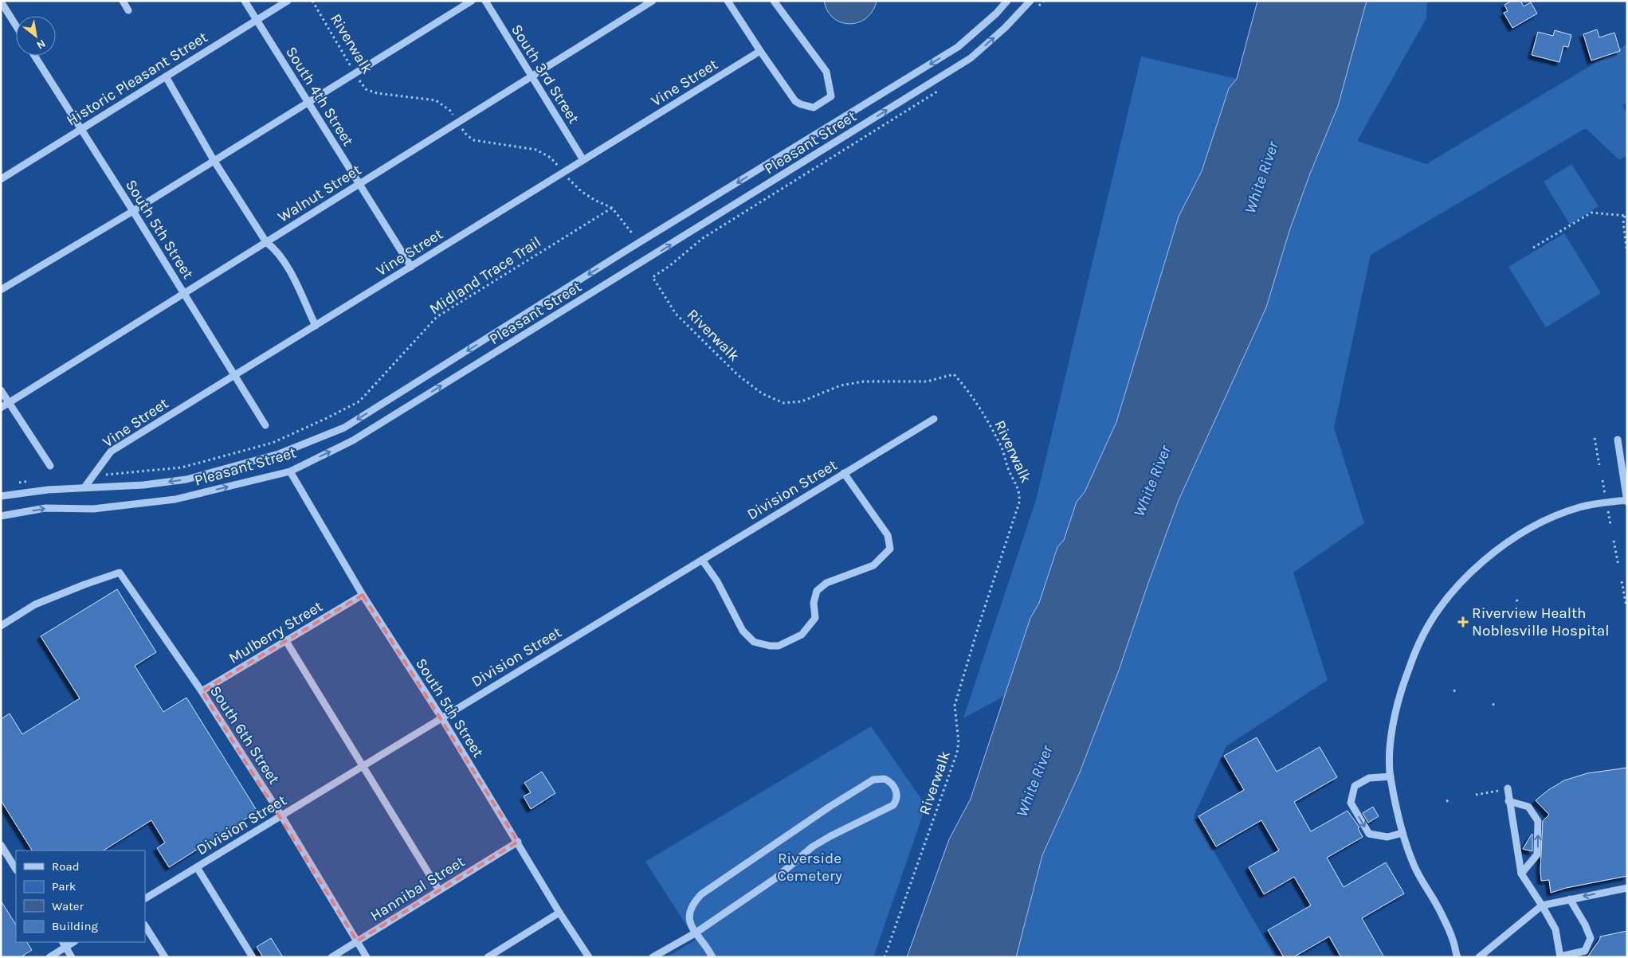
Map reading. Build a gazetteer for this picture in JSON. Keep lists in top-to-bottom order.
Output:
{
  "streets": {
    "street": [
      "South 3rd Street",
      "Historic Pleasant Street",
      "Vine Street",
      "South 4th Street",
      "Pleasant Street",
      "Walnut Street",
      "South 5th Street",
      "Division Street",
      "Mulberry Street",
      "South 6th Street",
      "Hannibal Street"
    ],
    "path": ["Riverwalk", "Midland Trace Trail"]
  },
  "crossings": [
    ["Riverwalk", "Vine Street"],
    ["Riverwalk", "Walnut Street"],
    ["Riverwalk", "Midland Trace Trail"],
    ["South 3rd Street", "Vine Street"],
    ["South 3rd Street", "Walnut Street"],
    ["Historic Pleasant Street", "South 4th Street"],
    ["Historic Pleasant Street", "South 5th Street"],
    ["Vine Street", "South 4th Street"],
    ["Vine Street", "Pleasant Street"],
    ["Vine Street", "South 5th Street"],
    ["Vine Street", "Midland Trace Trail"],
    ["South 4th Street", "Walnut Street"],
    ["Pleasant Street", "South 5th Street"],
    ["Walnut Street", "South 5th Street"],
    ["South 5th Street", "Division Street"],
    ["South 5th Street", "Mulberry Street"],
    ["South 5th Street", "Hannibal Street"],
    ["Division Street", "South 6th Street"],
    ["Mulberry Street", "South 6th Street"],
    ["South 6th Street", "Hannibal Street"]
  ],
  "water": ["White River"],
  "parks": ["Riverside Cemetery"],
  "places": {
    "health": ["Riverview Health Noblesville Hospital"]
  },
  "legend": [
    "Road",
    "Park",
    "Water",
    "Building"
  ],
  "north": "bottom right"
}
